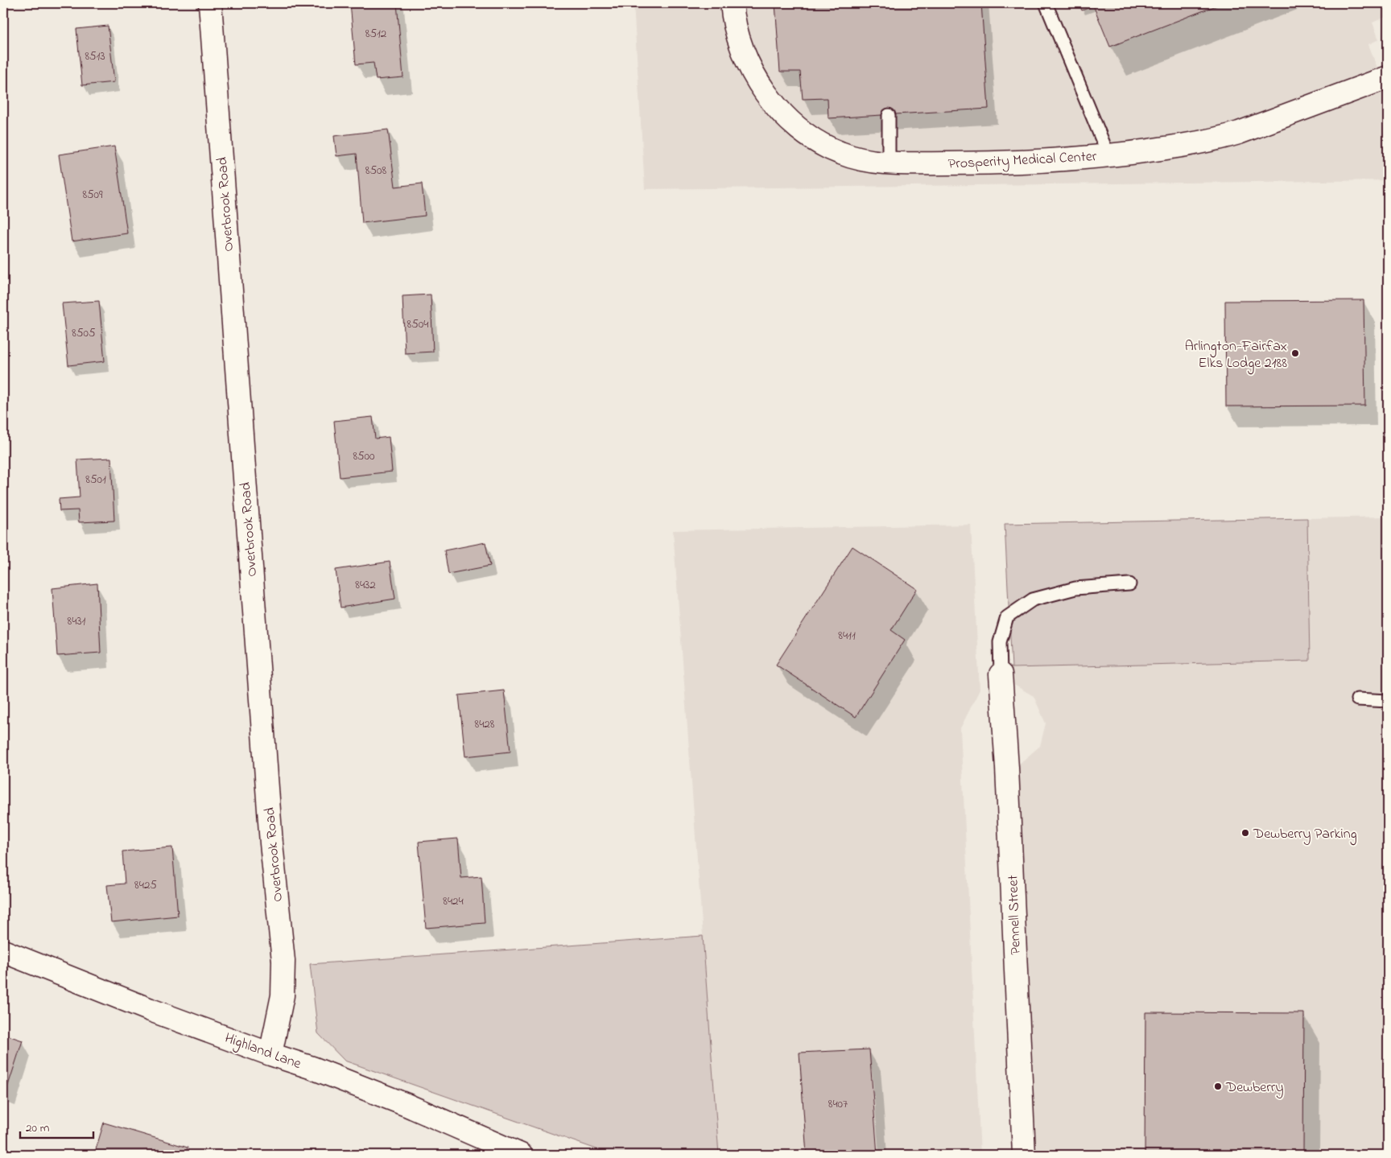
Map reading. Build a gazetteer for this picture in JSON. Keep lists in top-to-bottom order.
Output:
{
  "streets": {
    "street": [
      "Prosperity Medical Center",
      "Overbrook Road",
      "Pennell Street",
      "Highland Lane"
    ]
  },
  "crossings": [
    ["Overbrook Road", "Highland Lane"]
  ],
  "places": ["Arlington-Fairfax Elks Lodge 2188", "Dewberry Parking", "Dewberry"],
  "house_numbers": [
    "8512",
    "8513",
    "8508",
    "8509",
    "8504",
    "8505",
    "8500",
    "8501",
    "8432",
    "8431",
    "8411",
    "8428",
    "8425",
    "8424",
    "8407"
  ],
  "scale_bar": "20 m"
}
